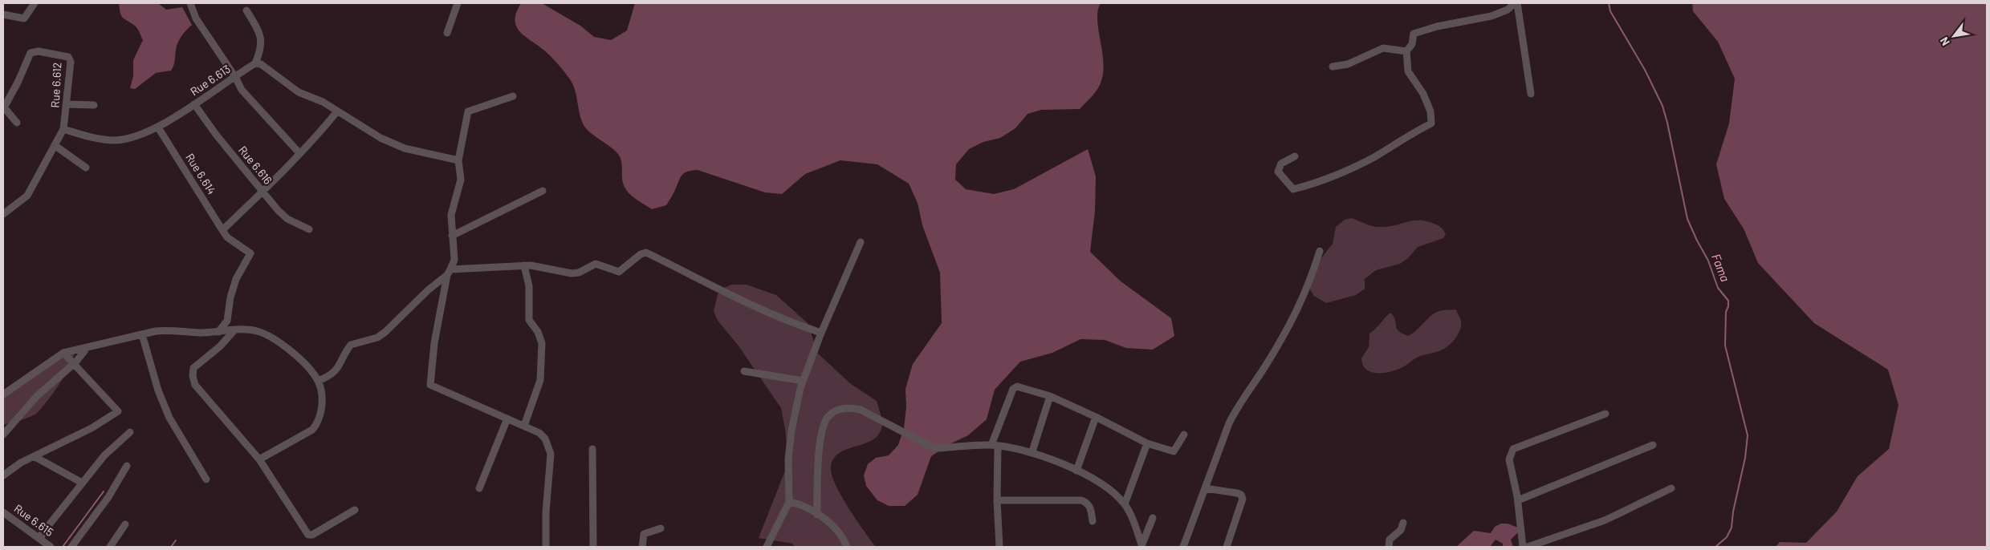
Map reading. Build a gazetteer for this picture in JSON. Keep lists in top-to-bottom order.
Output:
{
  "streets": {
    "street": [
      "Rue 6.613",
      "Rue 6.612",
      "Rue 6.616",
      "Rue 6.614",
      "Rue 6.615"
    ]
  },
  "crossings": [
    ["Rue 6.613", "Rue 6.612"],
    ["Rue 6.613", "Rue 6.616"],
    ["Rue 6.613", "Rue 6.614"]
  ],
  "water": ["Fama"],
  "north": "bottom left"
}
